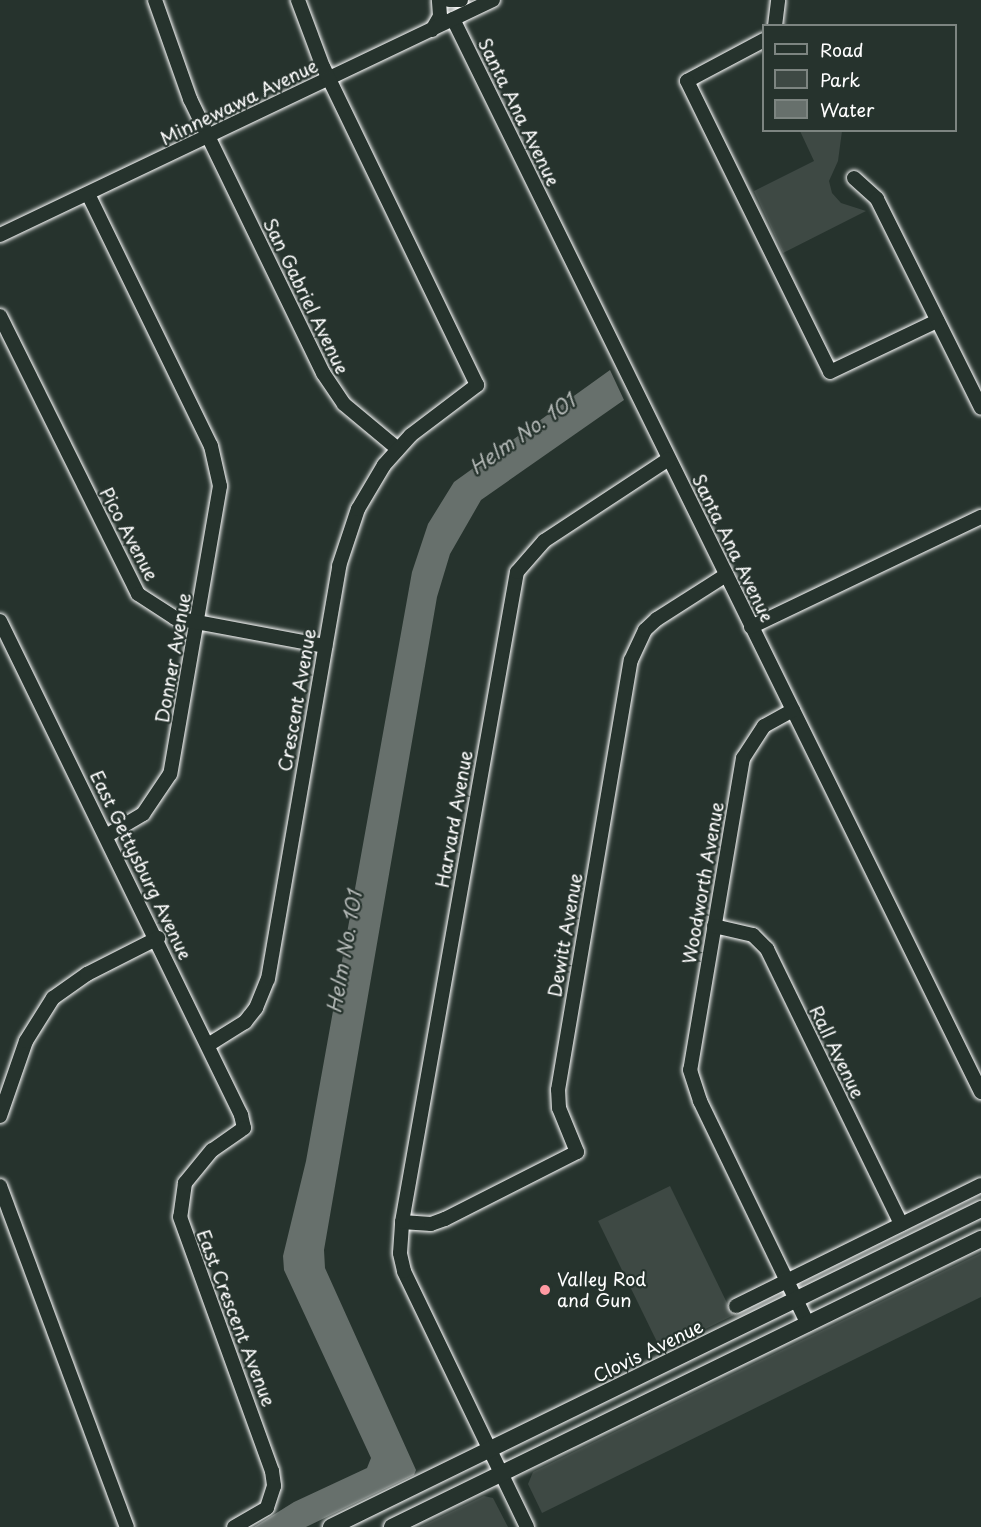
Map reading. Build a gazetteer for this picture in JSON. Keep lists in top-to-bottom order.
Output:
{
  "streets": {
    "main road": ["Clovis Avenue"],
    "street": [
      "Minnewawa Avenue",
      "Santa Ana Avenue",
      "San Gabriel Avenue",
      "Pico Avenue",
      "Donner Avenue",
      "Crescent Avenue",
      "Harvard Avenue",
      "East Gettysburg Avenue",
      "Woodworth Avenue",
      "Dewitt Avenue",
      "Rall Avenue",
      "East Crescent Avenue"
    ]
  },
  "crossings": [
    ["Minnewawa Avenue", "Santa Ana Avenue"],
    ["Minnewawa Avenue", "San Gabriel Avenue"],
    ["Minnewawa Avenue", "Donner Avenue"],
    ["Minnewawa Avenue", "Crescent Avenue"],
    ["Santa Ana Avenue", "Harvard Avenue"],
    ["Santa Ana Avenue", "Woodworth Avenue"],
    ["Santa Ana Avenue", "Dewitt Avenue"],
    ["San Gabriel Avenue", "Crescent Avenue"],
    ["Pico Avenue", "Donner Avenue"],
    ["Pico Avenue", "Crescent Avenue"],
    ["Donner Avenue", "East Gettysburg Avenue"],
    ["Crescent Avenue", "East Gettysburg Avenue"],
    ["Harvard Avenue", "Dewitt Avenue"],
    ["Harvard Avenue", "Clovis Avenue"],
    ["East Gettysburg Avenue", "East Crescent Avenue"],
    ["Woodworth Avenue", "Rall Avenue"]
  ],
  "water": ["Helm No. 101"],
  "places": ["Valley Rod and Gun"],
  "legend": ["Road", "Park", "Water"]
}
